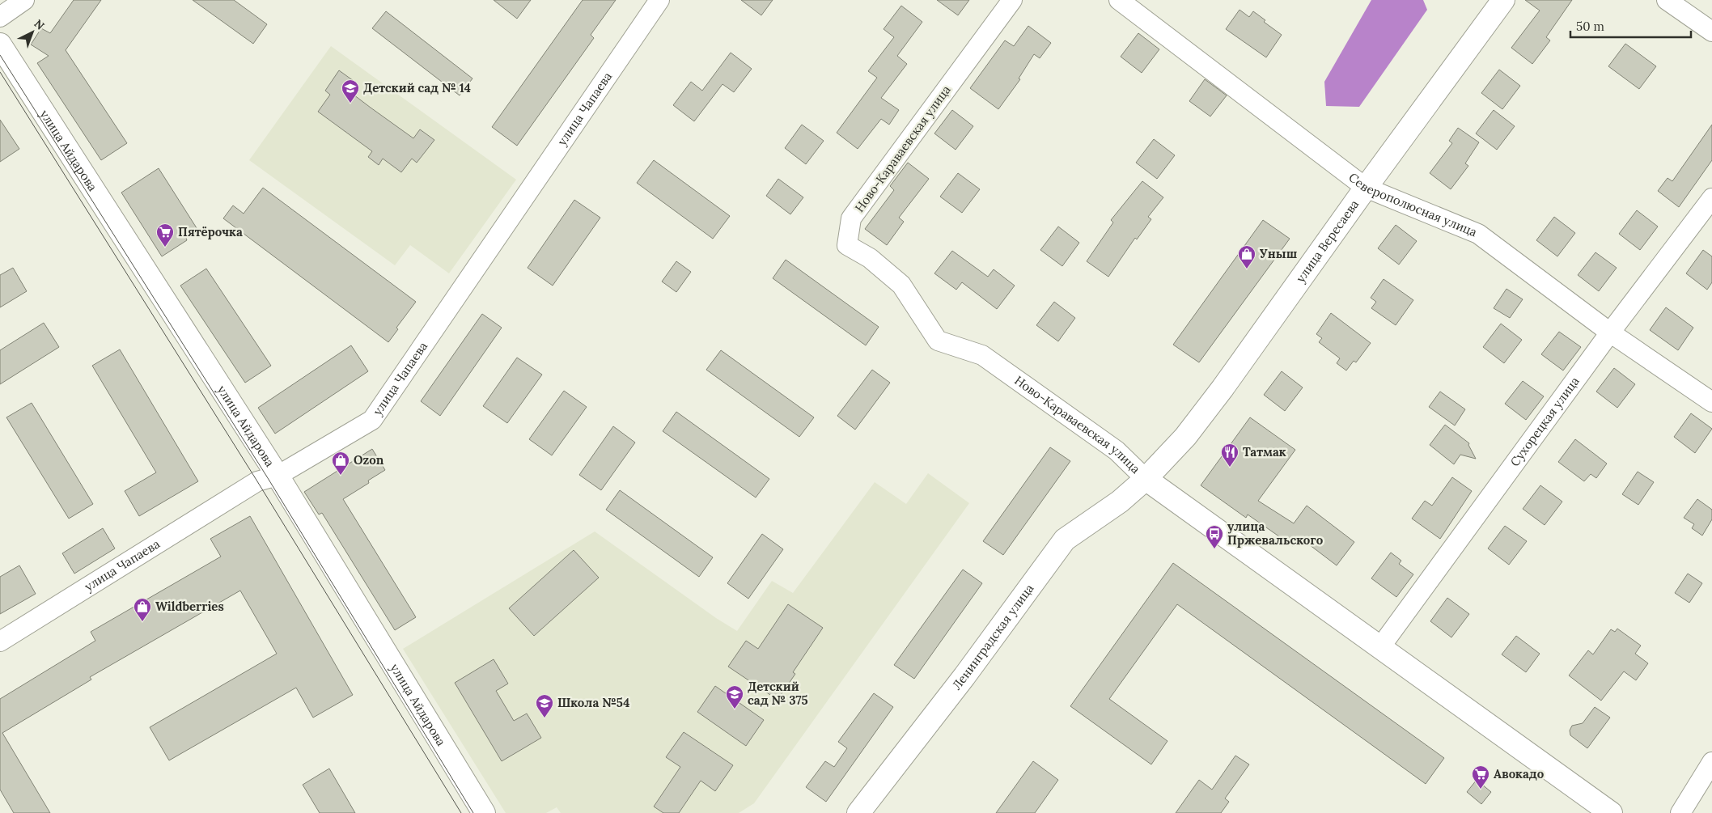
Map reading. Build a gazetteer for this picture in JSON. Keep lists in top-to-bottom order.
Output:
{
  "streets": {
    "main road": ["улица Айдарова", "улица Вересаева", "Ленинградская улица"],
    "street": [
      "улица Чапаева",
      "Ново-Караваевская улица",
      "Северополюсная улица",
      "Сухорецкая улица"
    ]
  },
  "crossings": [
    ["улица Чапаева", "улица Айдарова"],
    ["Ново-Караваевская улица", "улица Вересаева"],
    ["Ново-Караваевская улица", "Ленинградская улица"],
    ["Северополюсная улица", "улица Вересаева"],
    ["Северополюсная улица", "Сухорецкая улица"],
    ["улица Вересаева", "Ленинградская улица"]
  ],
  "places": {
    "school or university": ["Детский сад № 14", "Детский сад № 375", "Школа №54"],
    "supermarket": ["Пятёрочка", "Авокадо"],
    "shop": ["Уныш", "Ozon", "Wildberries"],
    "restaurant": ["Татмак"],
    "bus stop": ["улица Пржевальского"]
  },
  "scale_bar": "50 m",
  "north": "top right"
}
